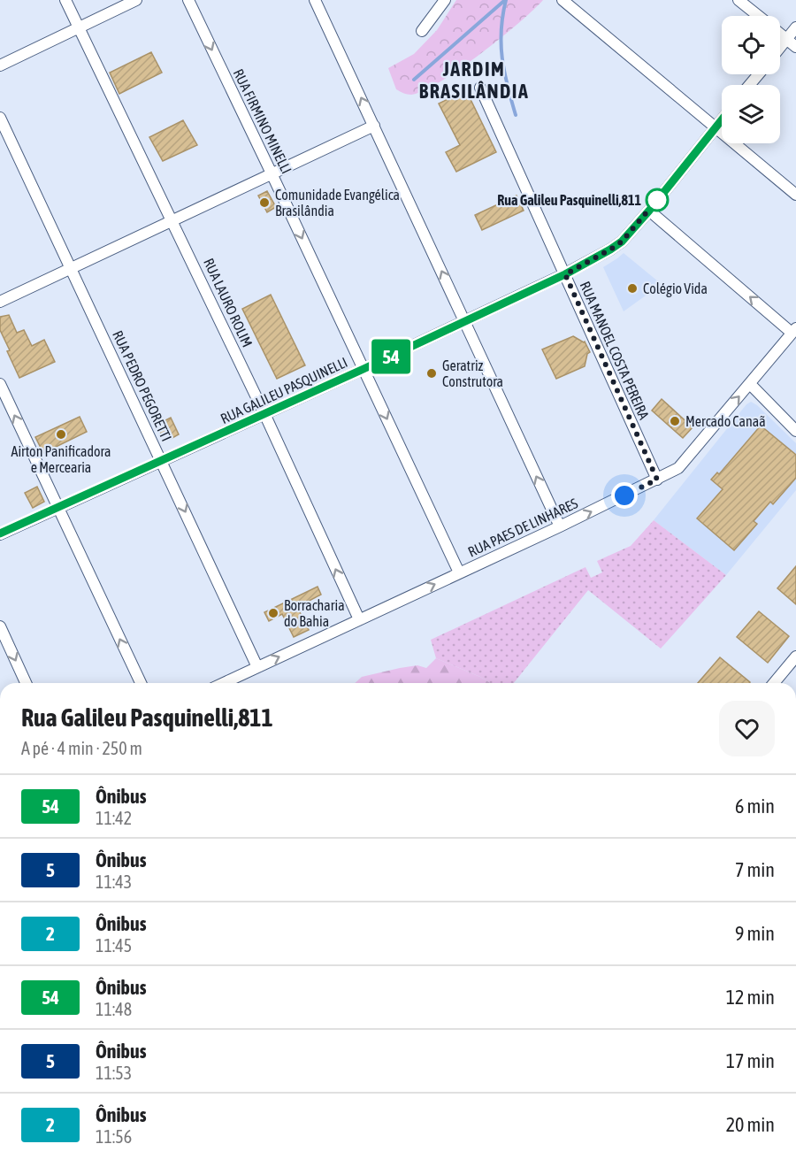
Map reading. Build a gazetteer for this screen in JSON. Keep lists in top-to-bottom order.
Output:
{
  "streets": {
    "street": [
      "RUA FIRMINO MINELLI",
      "RUA LAURO ROLIM",
      "RUA MANOEL COSTA PEREIRA",
      "RUA PEDRO PEGORETTI",
      "RUA GALILEU PASQUINELLI",
      "RUA PAES DE LINHARES"
    ]
  },
  "crossings": [
    ["RUA FIRMINO MINELLI", "RUA GALILEU PASQUINELLI"],
    ["RUA FIRMINO MINELLI", "RUA PAES DE LINHARES"],
    ["RUA LAURO ROLIM", "RUA GALILEU PASQUINELLI"],
    ["RUA LAURO ROLIM", "RUA PAES DE LINHARES"],
    ["RUA MANOEL COSTA PEREIRA", "RUA GALILEU PASQUINELLI"],
    ["RUA MANOEL COSTA PEREIRA", "RUA PAES DE LINHARES"],
    ["RUA PEDRO PEGORETTI", "RUA GALILEU PASQUINELLI"],
    ["RUA PEDRO PEGORETTI", "RUA PAES DE LINHARES"]
  ],
  "one_way": ["RUA FIRMINO MINELLI", "RUA PEDRO PEGORETTI", "RUA PAES DE LINHARES"],
  "districts": ["JARDIM BRASILÂNDIA"],
  "places": [
    "Rua Galileu Pasquinelli,811",
    "Comunidade Evangélica Brasilândia",
    "Colégio Vida",
    "Geratriz Construtora",
    "Mercado Canaã",
    "Airton Panificadora e Mercearia",
    "Borracharia do Bahia"
  ],
  "lines": ["bus line 54"],
  "page": {
    "on_map": "54",
    "heading": ["Rua Galileu Pasquinelli,811", "A pé · 4 min · 250 m"],
    "list": [
      {
        "mark": "54",
        "name": "Ônibus",
        "note": "11:42",
        "value": "6 min"
      },
      {
        "mark": "5",
        "name": "Ônibus",
        "note": "11:43",
        "value": "7 min"
      },
      {
        "mark": "2",
        "name": "Ônibus",
        "note": "11:45",
        "value": "9 min"
      },
      {
        "mark": "54",
        "name": "Ônibus",
        "note": "11:48",
        "value": "12 min"
      },
      {
        "mark": "5",
        "name": "Ônibus",
        "note": "11:53",
        "value": "17 min"
      },
      {
        "mark": "2",
        "name": "Ônibus",
        "note": "11:56",
        "value": "20 min"
      }
    ]
  }
}
